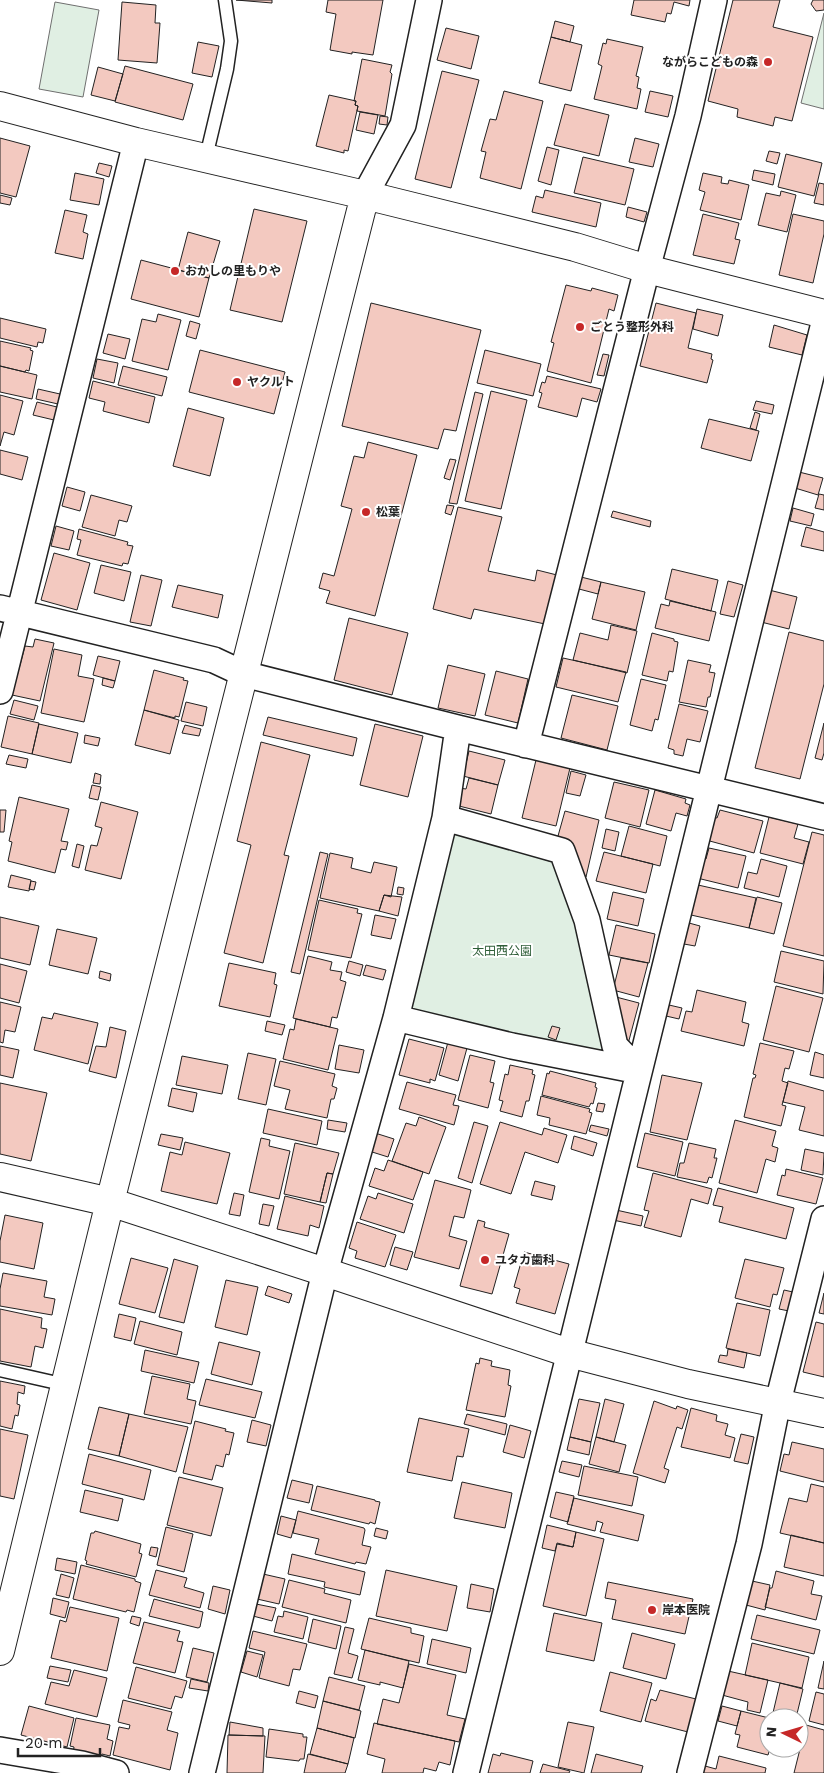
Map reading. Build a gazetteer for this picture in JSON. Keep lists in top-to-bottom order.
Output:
{
  "parks": ["太田西公園"],
  "places": [
    "ながらこどもの森",
    "おかしの里もりや",
    "ごとう整形外科",
    "ヤクルト",
    "松葉",
    "ユタカ歯科",
    "岸本医院"
  ],
  "scale_bar": "20 m",
  "north": "left"
}
